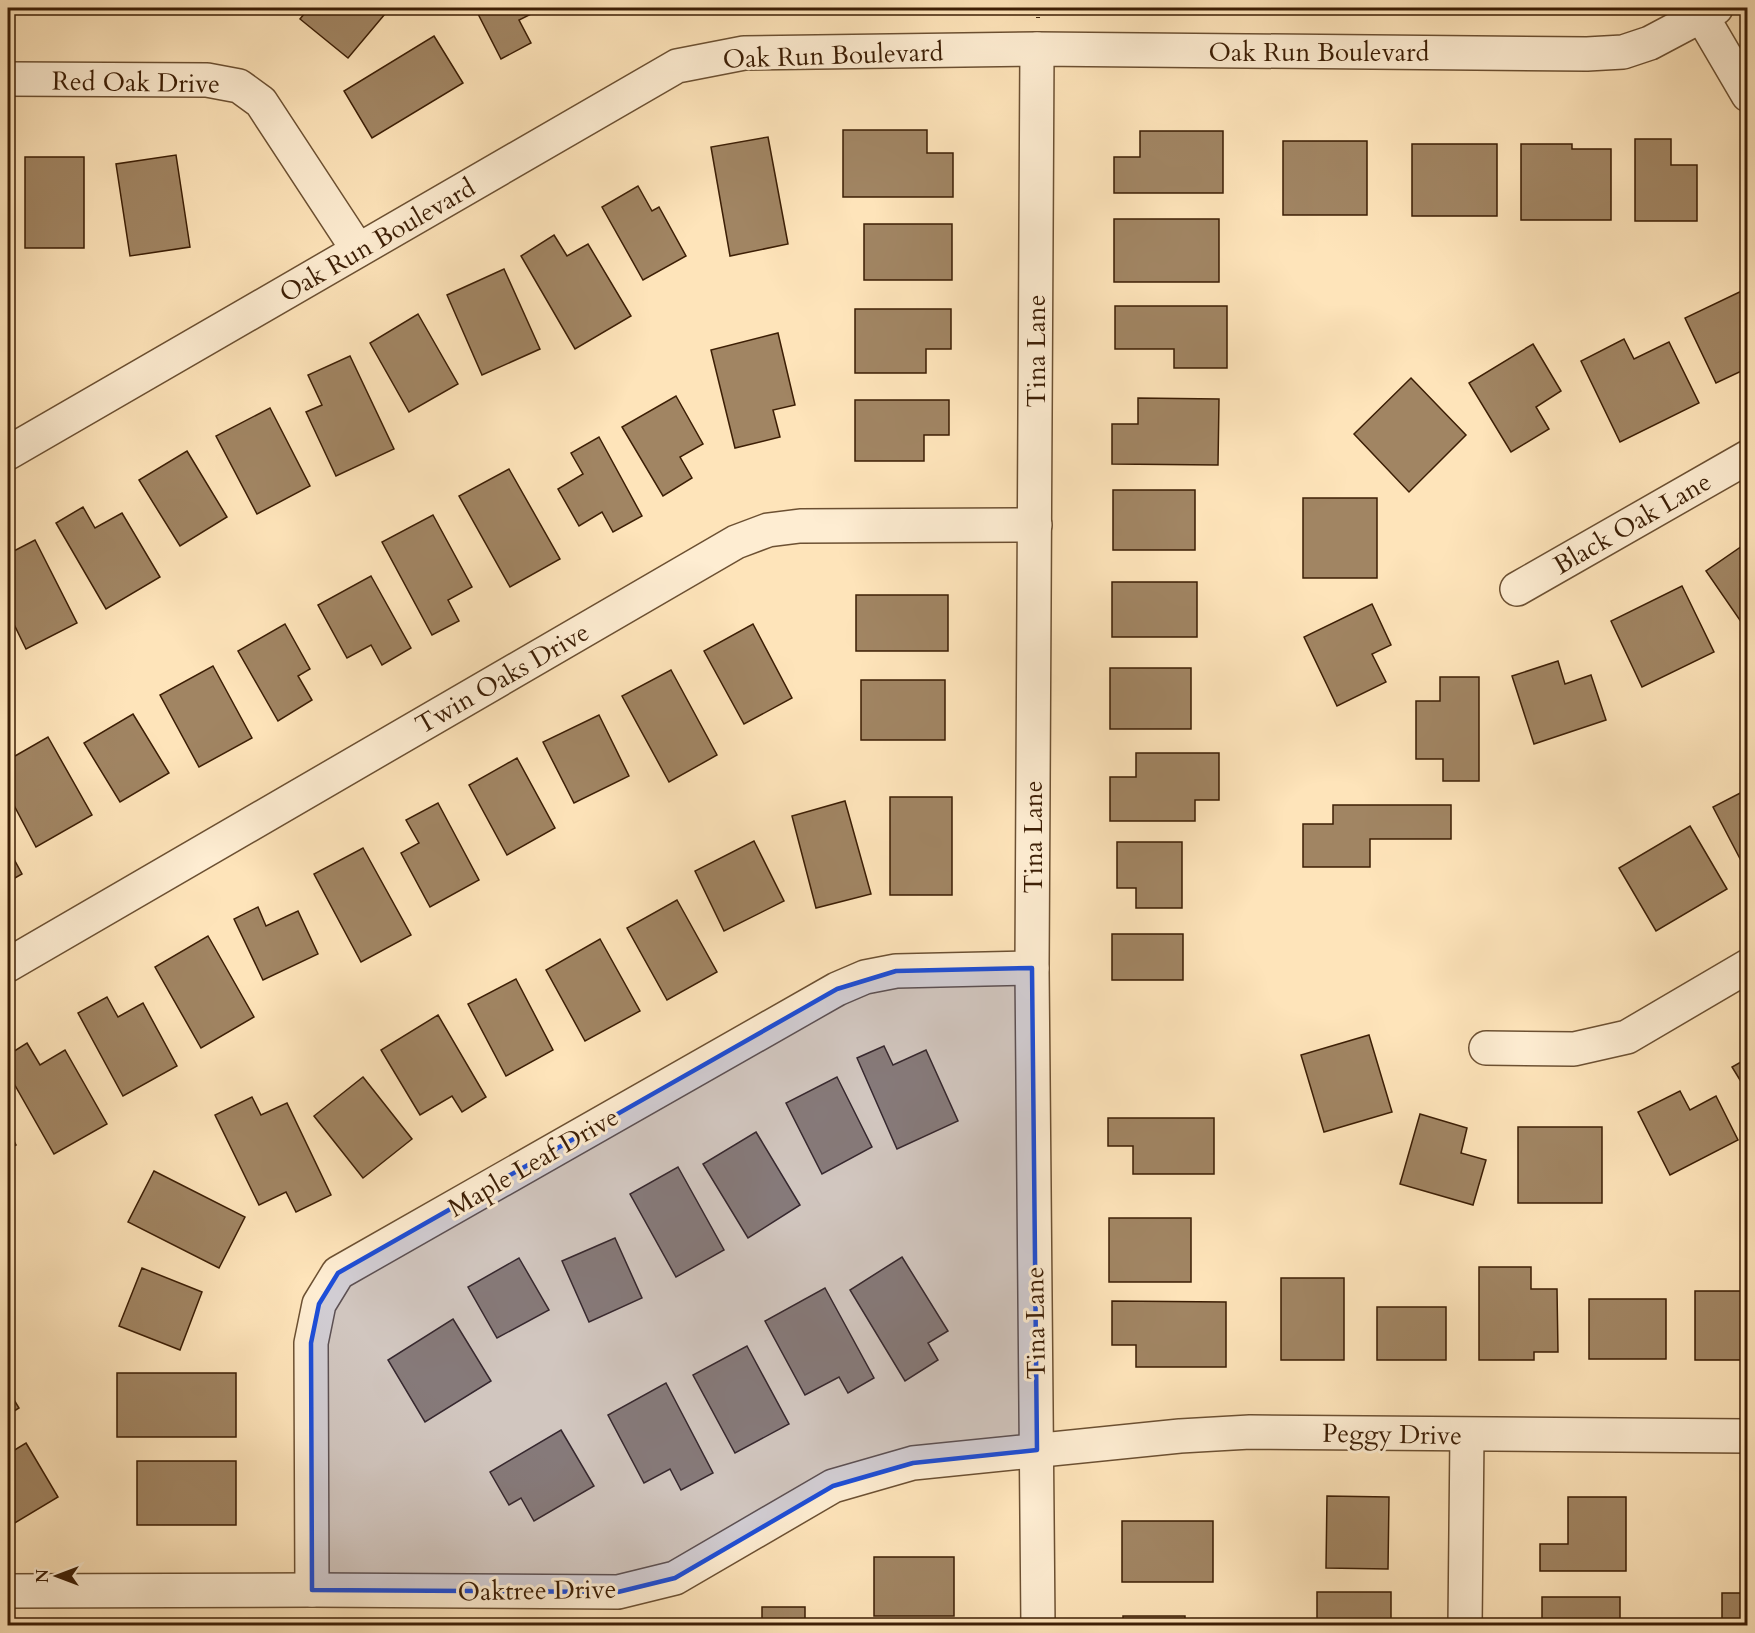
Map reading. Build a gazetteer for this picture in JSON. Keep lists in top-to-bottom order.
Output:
{
  "streets": {
    "street": [
      "Oak Run Boulevard",
      "Red Oak Drive",
      "Tina Lane",
      "Black Oak Lane",
      "Twin Oaks Drive",
      "Maple Leaf Drive",
      "Peggy Drive",
      "Oaktree Drive"
    ]
  },
  "crossings": [
    ["Oak Run Boulevard", "Red Oak Drive"],
    ["Oak Run Boulevard", "Tina Lane"],
    ["Tina Lane", "Twin Oaks Drive"],
    ["Tina Lane", "Maple Leaf Drive"],
    ["Tina Lane", "Peggy Drive"],
    ["Tina Lane", "Oaktree Drive"],
    ["Maple Leaf Drive", "Oaktree Drive"],
    ["Peggy Drive", "Oaktree Drive"]
  ],
  "north": "left"
}
